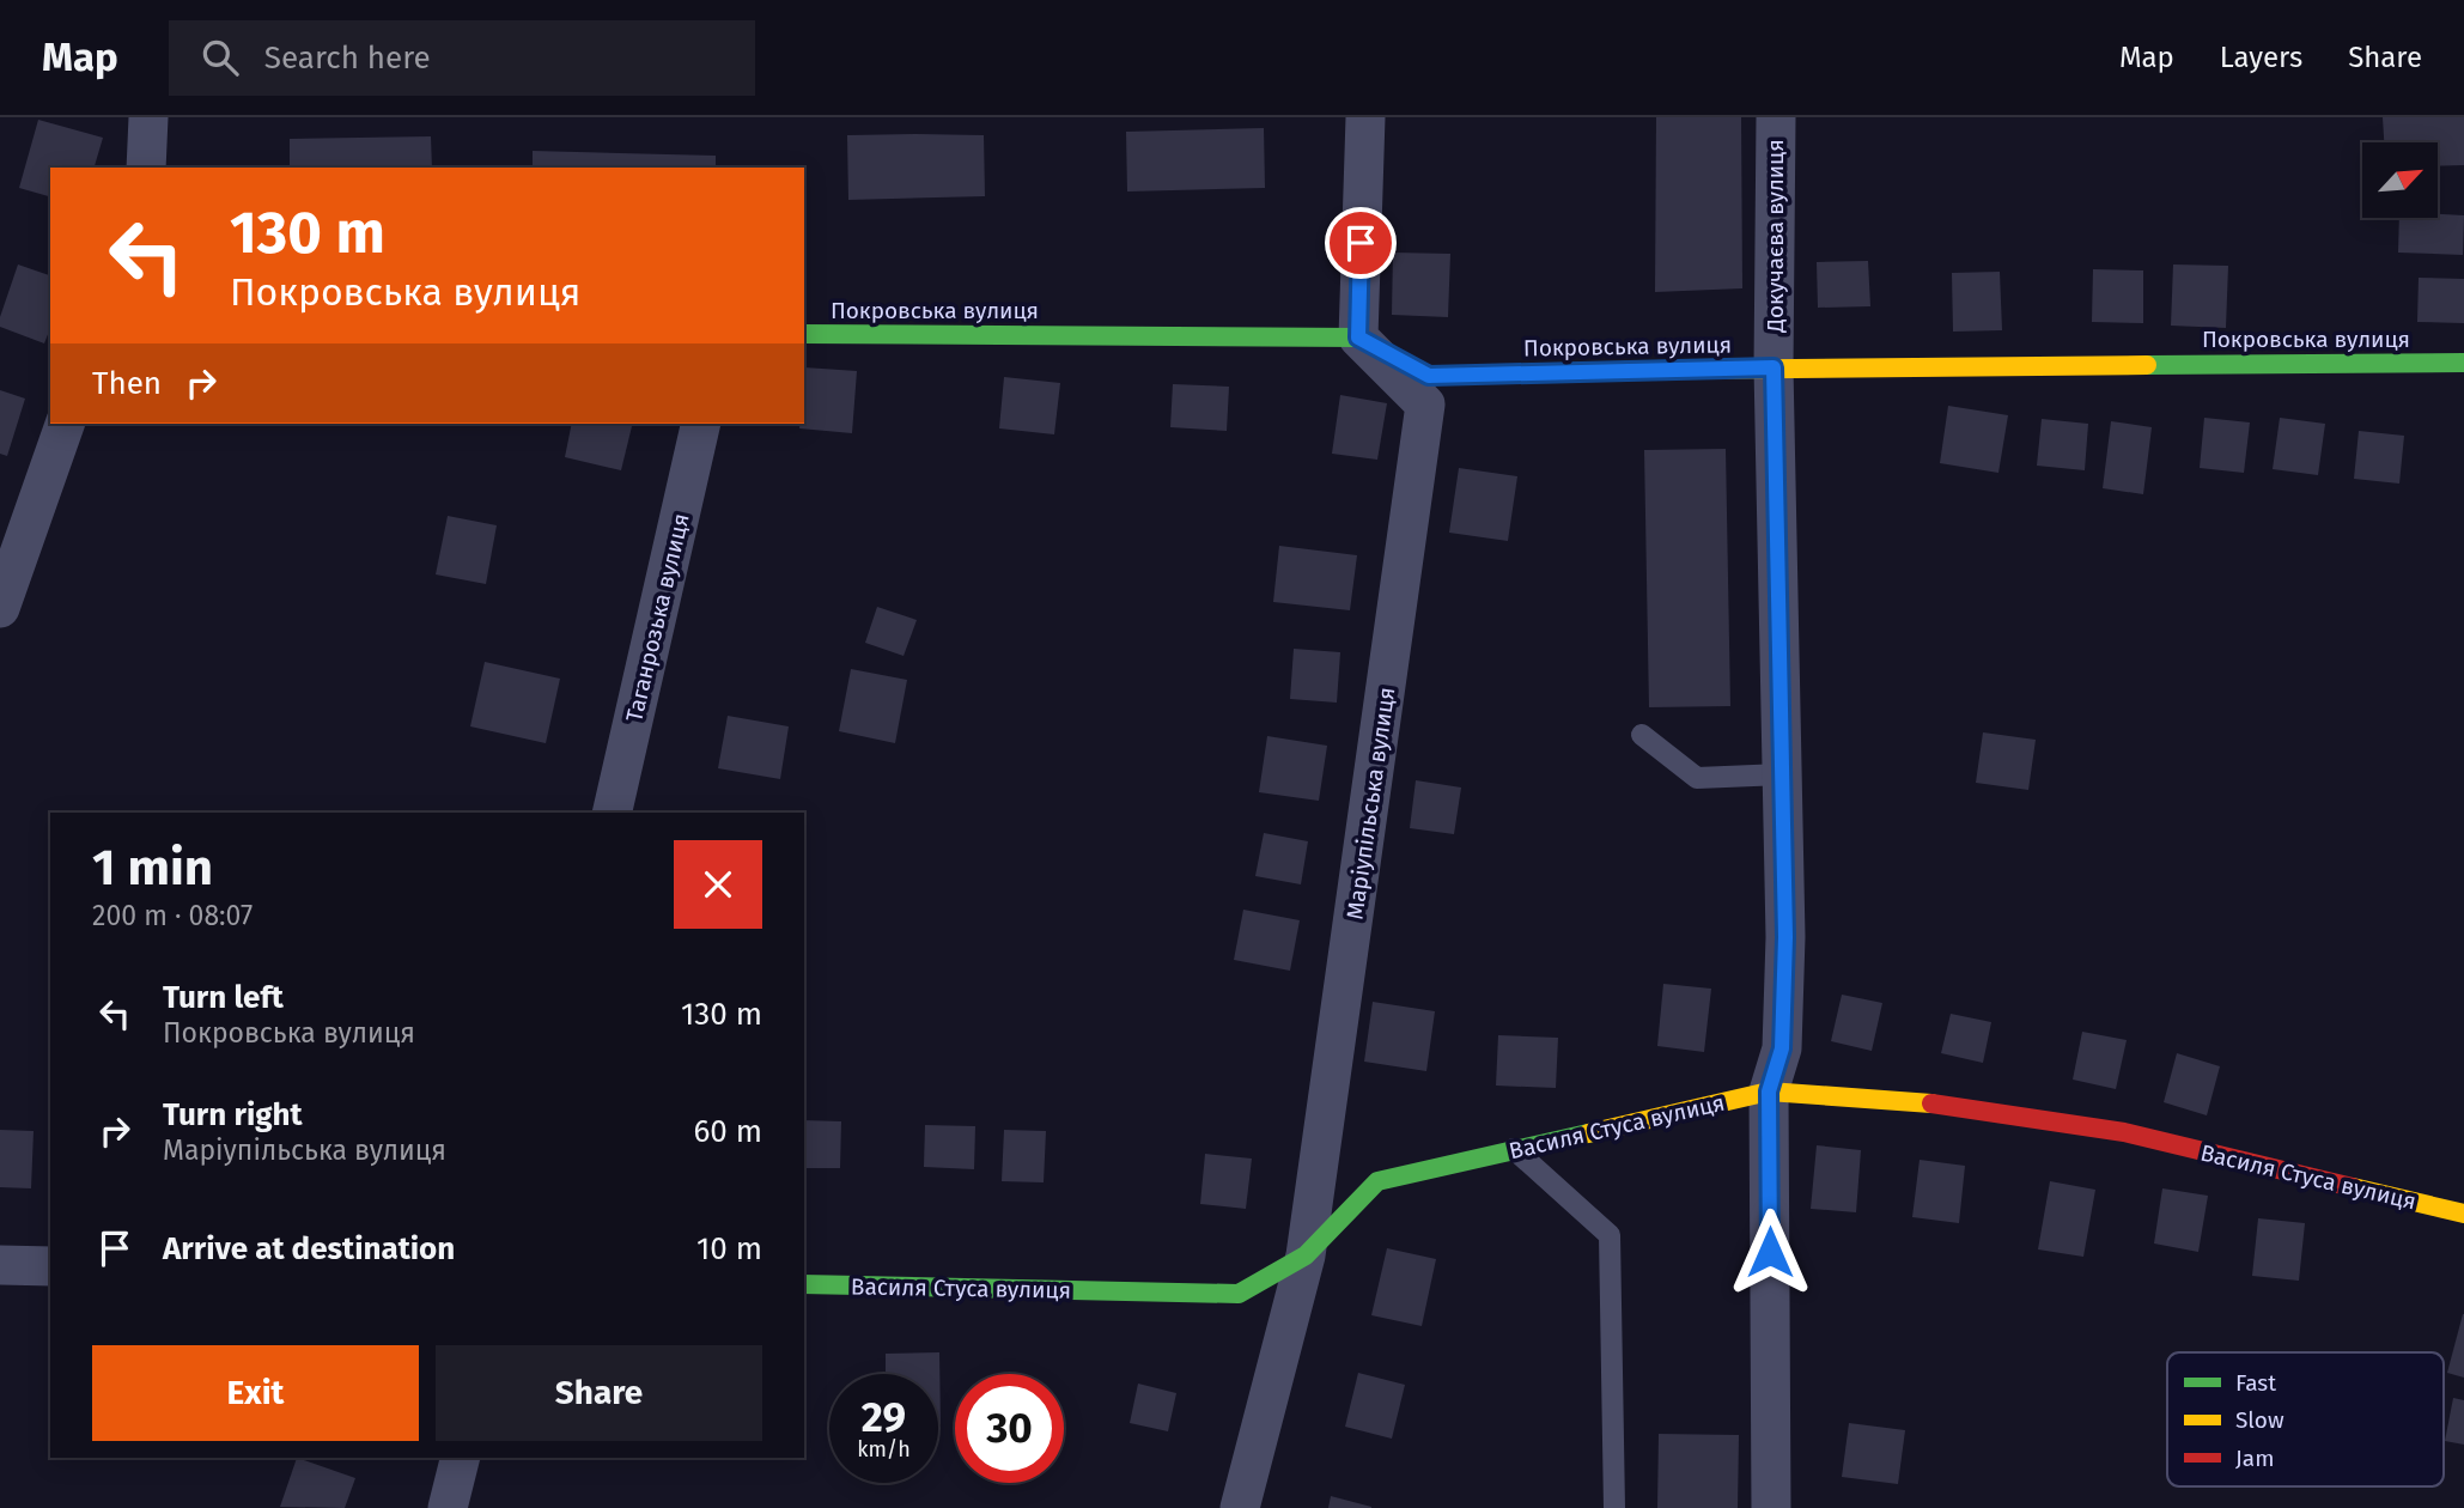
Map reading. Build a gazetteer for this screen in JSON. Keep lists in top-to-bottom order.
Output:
{
  "streets": {
    "street": [
      "Докучаєва вулиця",
      "Покровська вулиця",
      "Таганрозька вулиця",
      "Маріупільська вулиця",
      "Василя Стуса вулиця"
    ]
  },
  "crossings": [
    ["Докучаєва вулиця", "Покровська вулиця"],
    ["Докучаєва вулиця", "Василя Стуса вулиця"],
    ["Покровська вулиця", "Маріупільська вулиця"],
    ["Маріупільська вулиця", "Василя Стуса вулиця"]
  ],
  "legend": ["Fast", "Slow", "Jam"],
  "north": "top right",
  "page": {
    "header": "Map",
    "search": "Search here",
    "nav": ["Map", "Layers", "Share"],
    "turn": ["130 m", "Покровська вулиця"],
    "then": "Then",
    "heading": ["1 min", "200 m · 08:07"],
    "list": [
      {
        "name": "Turn left",
        "note": "Покровська вулиця",
        "value": "130 m"
      },
      {
        "name": "Turn right",
        "note": "Маріупільська вулиця",
        "value": "60 m"
      },
      {
        "name": "Arrive at destination",
        "value": "10 m"
      }
    ],
    "buttons": ["Exit", "Share"],
    "speed": "29 km/h",
    "limit": "30"
  }
}
